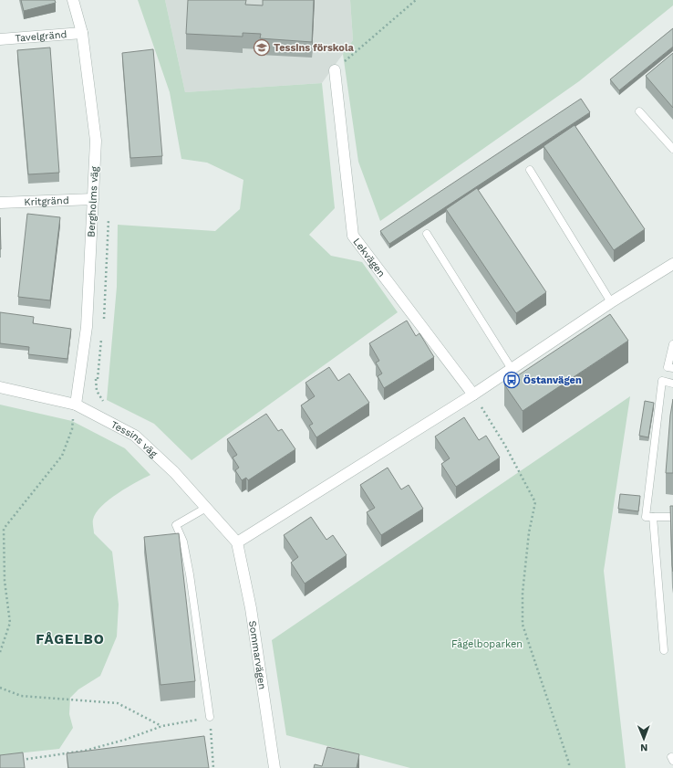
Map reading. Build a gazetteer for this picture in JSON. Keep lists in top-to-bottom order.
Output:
{
  "streets": {
    "street": [
      "Tavelgränd",
      "Kritgränd",
      "Bergholms väg",
      "Lekvägen",
      "Tessins väg",
      "Sommarvägen"
    ]
  },
  "crossings": [
    ["Tavelgränd", "Bergholms väg"],
    ["Kritgränd", "Bergholms väg"],
    ["Bergholms väg", "Tessins väg"],
    ["Tessins väg", "Sommarvägen"]
  ],
  "districts": ["FÅGELBO"],
  "parks": ["Fågelboparken"],
  "places": {
    "school or university": ["Tessins förskola"],
    "bus stop": ["Östanvägen"]
  },
  "north": "bottom"
}
